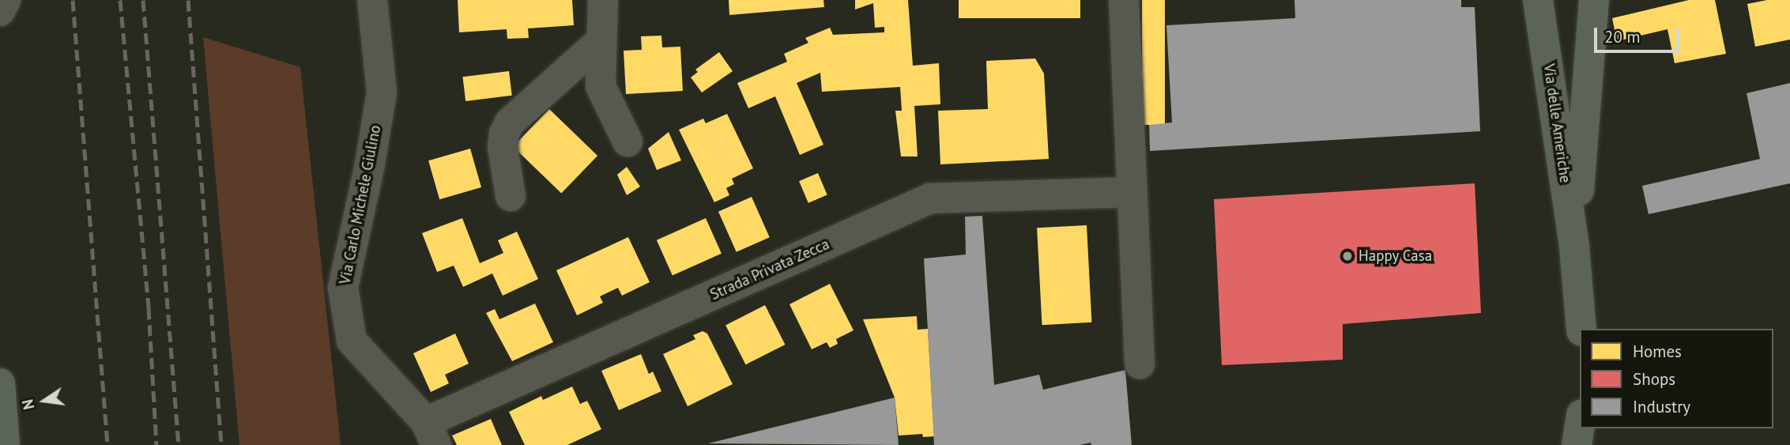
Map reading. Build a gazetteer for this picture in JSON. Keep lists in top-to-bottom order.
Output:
{
  "streets": {
    "main road": ["Via delle Americhe"],
    "street": ["Via Carlo Michele Giulino", "Strada Privata Zecca"]
  },
  "crossings": [
    ["Via Carlo Michele Giulino", "Strada Privata Zecca"]
  ],
  "places": ["Happy Casa"],
  "legend": ["Homes", "Shops", "Industry"],
  "scale_bar": "20 m",
  "north": "left"
}
